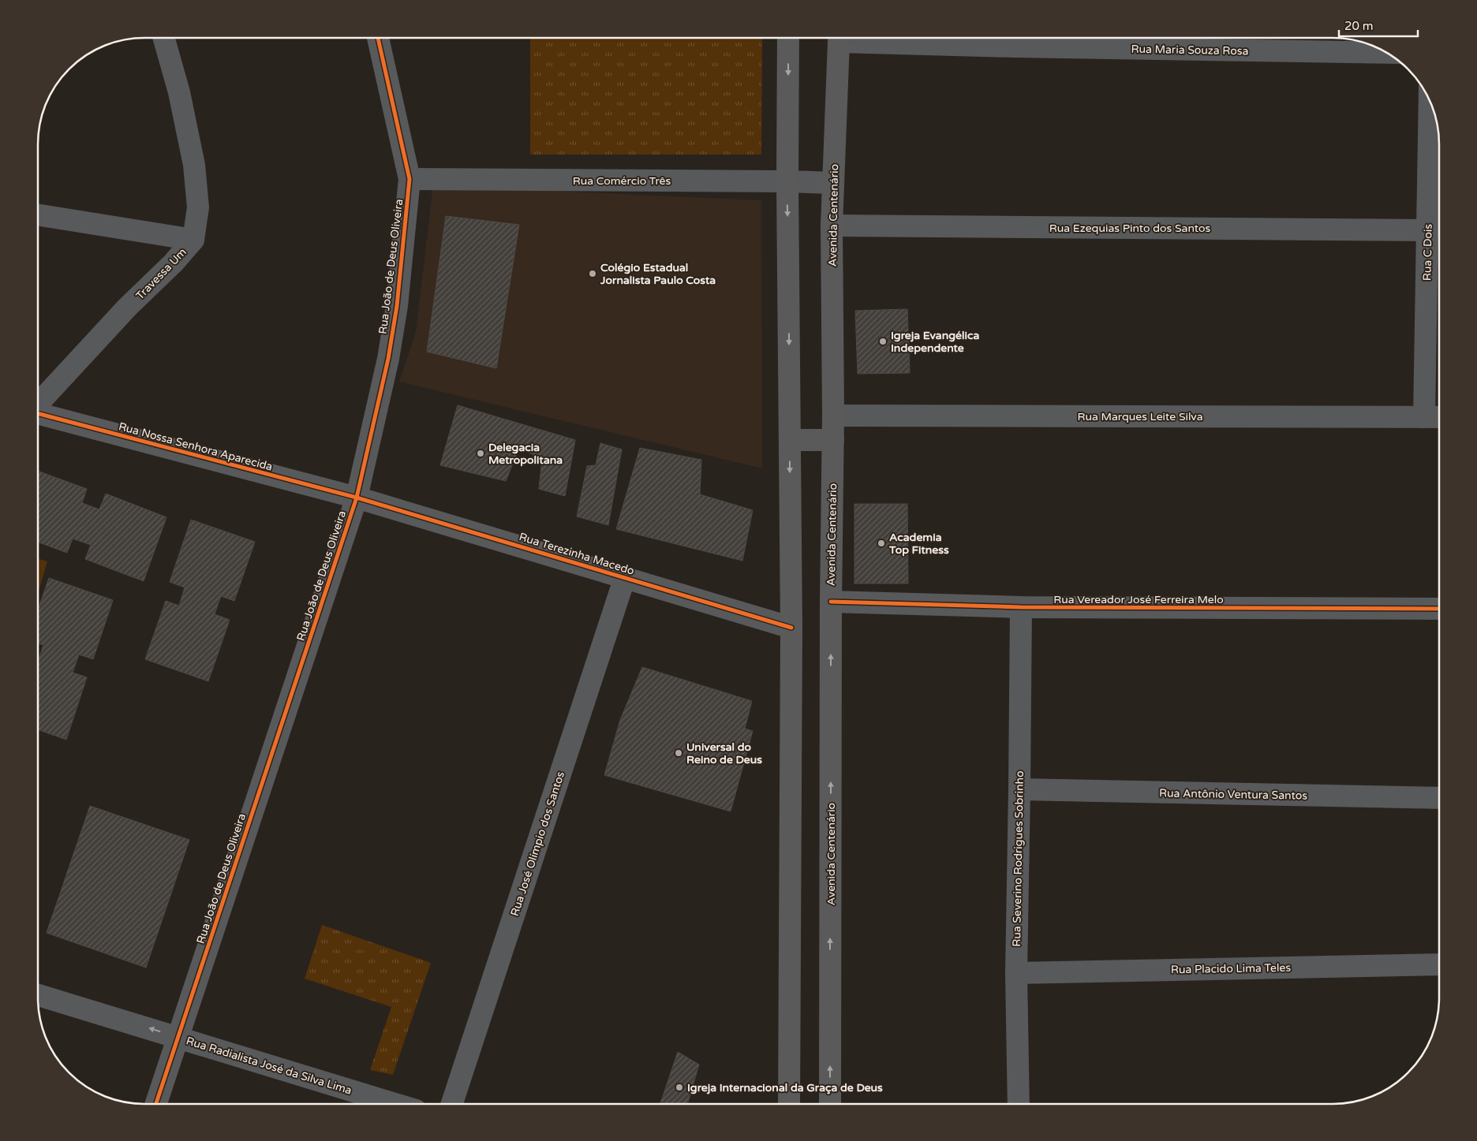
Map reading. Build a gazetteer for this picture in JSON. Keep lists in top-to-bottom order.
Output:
{
  "streets": {
    "main road": ["Avenida Centenário"],
    "street": [
      "Rua Maria Souza Rosa",
      "Rua Comércio Três",
      "Rua Ezequias Pinto dos Santos",
      "Rua C Dois",
      "Rua João de Deus Oliveira",
      "Travessa Um",
      "Rua Marques Leite Silva",
      "Rua Nossa Senhora Aparecida",
      "Rua Terezinha Macedo",
      "Rua Vereador José Ferreira Melo",
      "Rua Antônio Ventura Santos",
      "Rua José Olímpio dos Santos",
      "Rua Severino Rodrigues Sobrinho",
      "Rua Placido Lima Teles",
      "Rua Radialista José da Silva Lima"
    ]
  },
  "crossings": [
    ["Rua Comércio Três", "Avenida Centenário"],
    ["Rua Comércio Três", "Rua João de Deus Oliveira"],
    ["Avenida Centenário", "Rua Ezequias Pinto dos Santos"],
    ["Avenida Centenário", "Rua Marques Leite Silva"],
    ["Avenida Centenário", "Rua Vereador José Ferreira Melo"],
    ["Rua Ezequias Pinto dos Santos", "Rua C Dois"],
    ["Rua C Dois", "Rua Marques Leite Silva"],
    ["Rua João de Deus Oliveira", "Rua Nossa Senhora Aparecida"],
    ["Rua João de Deus Oliveira", "Rua Terezinha Macedo"],
    ["Rua João de Deus Oliveira", "Rua Radialista José da Silva Lima"],
    ["Rua Nossa Senhora Aparecida", "Rua Terezinha Macedo"],
    ["Rua Terezinha Macedo", "Rua José Olímpio dos Santos"],
    ["Rua Vereador José Ferreira Melo", "Rua Severino Rodrigues Sobrinho"],
    ["Rua Antônio Ventura Santos", "Rua Severino Rodrigues Sobrinho"],
    ["Rua Severino Rodrigues Sobrinho", "Rua Placido Lima Teles"]
  ],
  "one_way": ["Rua Radialista José da Silva Lima"],
  "places": [
    "Colégio Estadual Jornalista Paulo Costa",
    "Igreja Evangélica Independente",
    "Delegacia Metropolitana",
    "Academia Top Fitness",
    "Universal do Reino de Deus",
    "Igreja Internacional da Graça de Deus"
  ],
  "scale_bar": "20 m"
}
